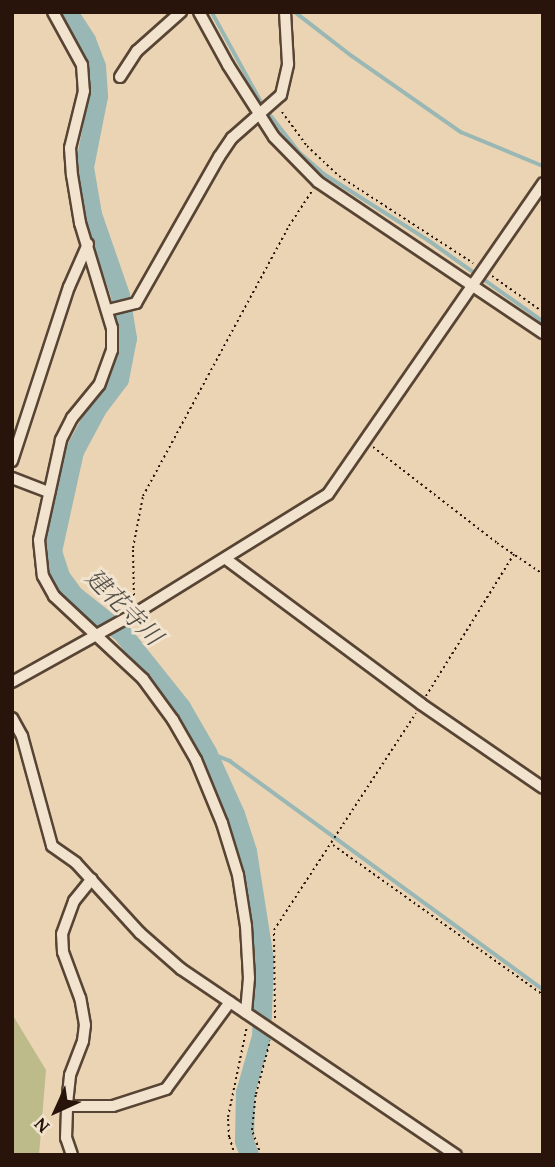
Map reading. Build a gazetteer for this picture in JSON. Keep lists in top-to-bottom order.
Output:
{
  "water": ["建花寺川"],
  "north": "bottom left"
}
